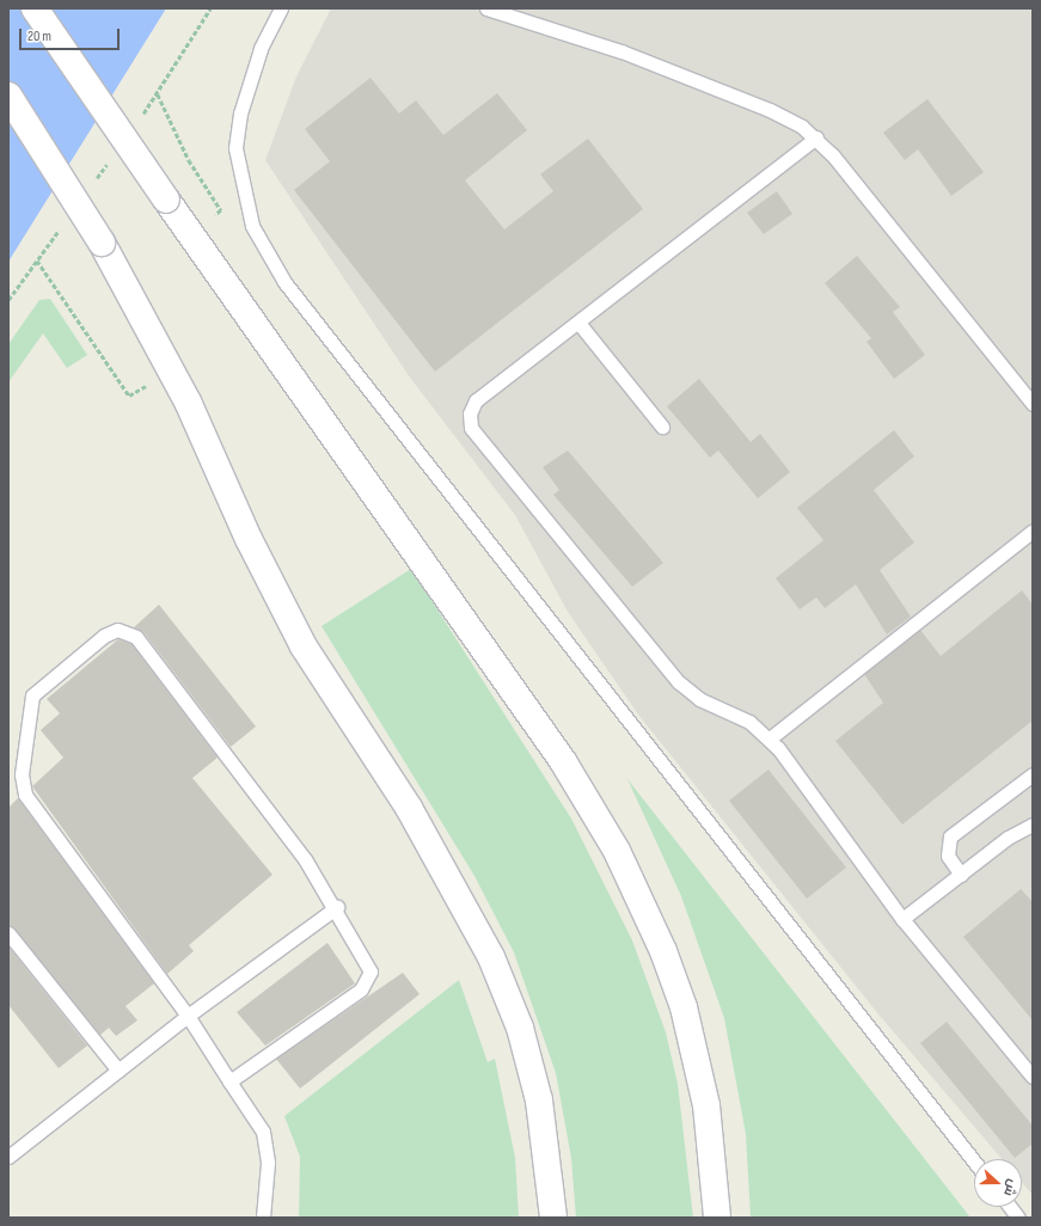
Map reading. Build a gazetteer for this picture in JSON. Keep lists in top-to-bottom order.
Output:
{
  "scale_bar": "20 m",
  "north": "right"
}
